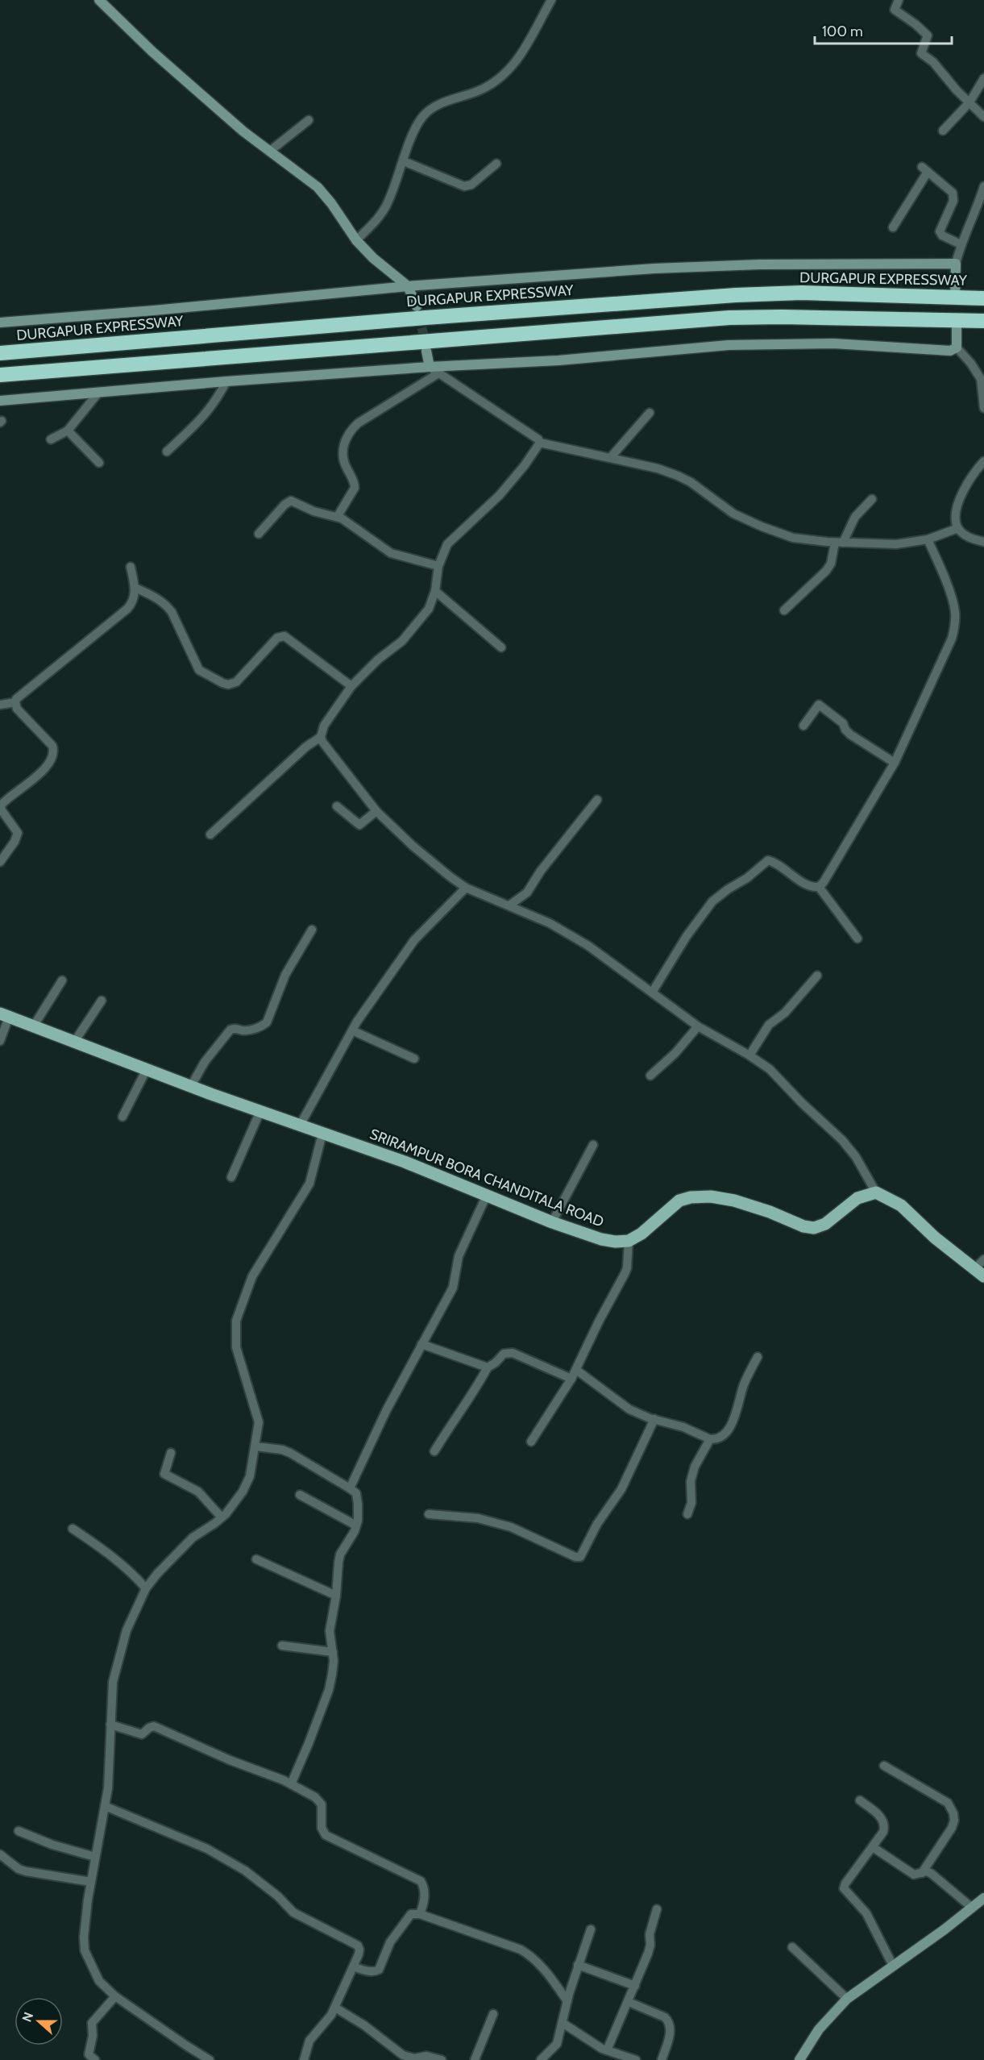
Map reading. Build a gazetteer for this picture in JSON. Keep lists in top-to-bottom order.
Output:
{
  "streets": {
    "highway": ["DURGAPUR EXPRESSWAY"],
    "main road": ["SRIRAMPUR BORA CHANDITALA ROAD"]
  },
  "scale_bar": "100 m",
  "north": "left"
}
